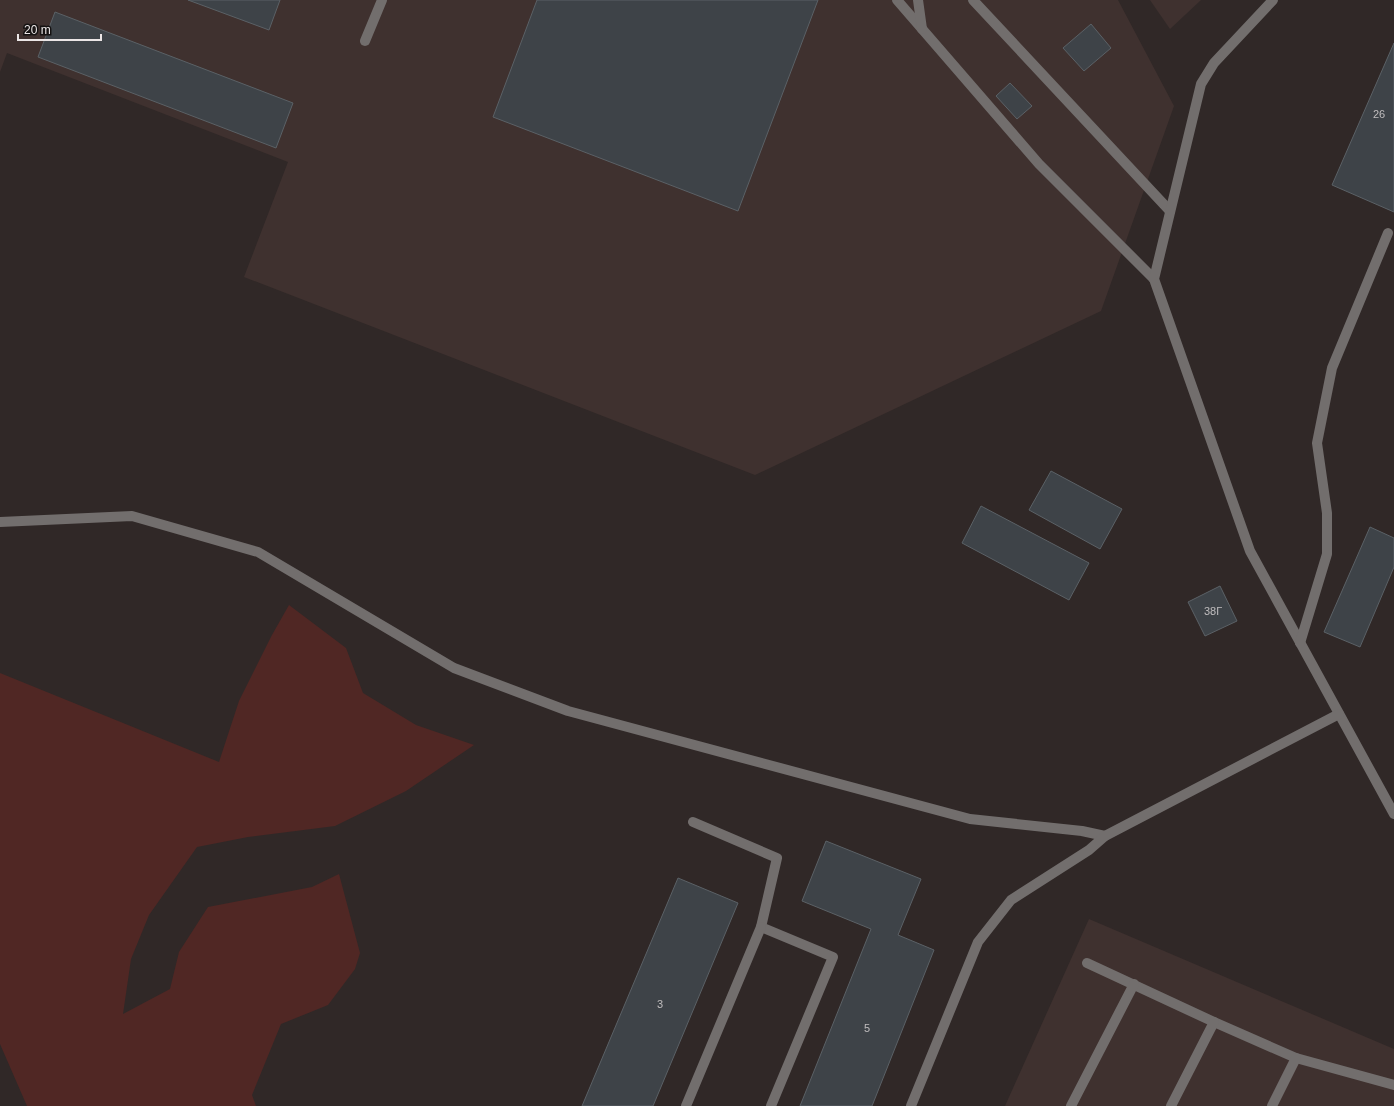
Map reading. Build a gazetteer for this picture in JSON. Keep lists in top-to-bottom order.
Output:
{
  "house_numbers": [
    "26",
    "38Г",
    "3",
    "5"
  ],
  "scale_bar": "20 m"
}
